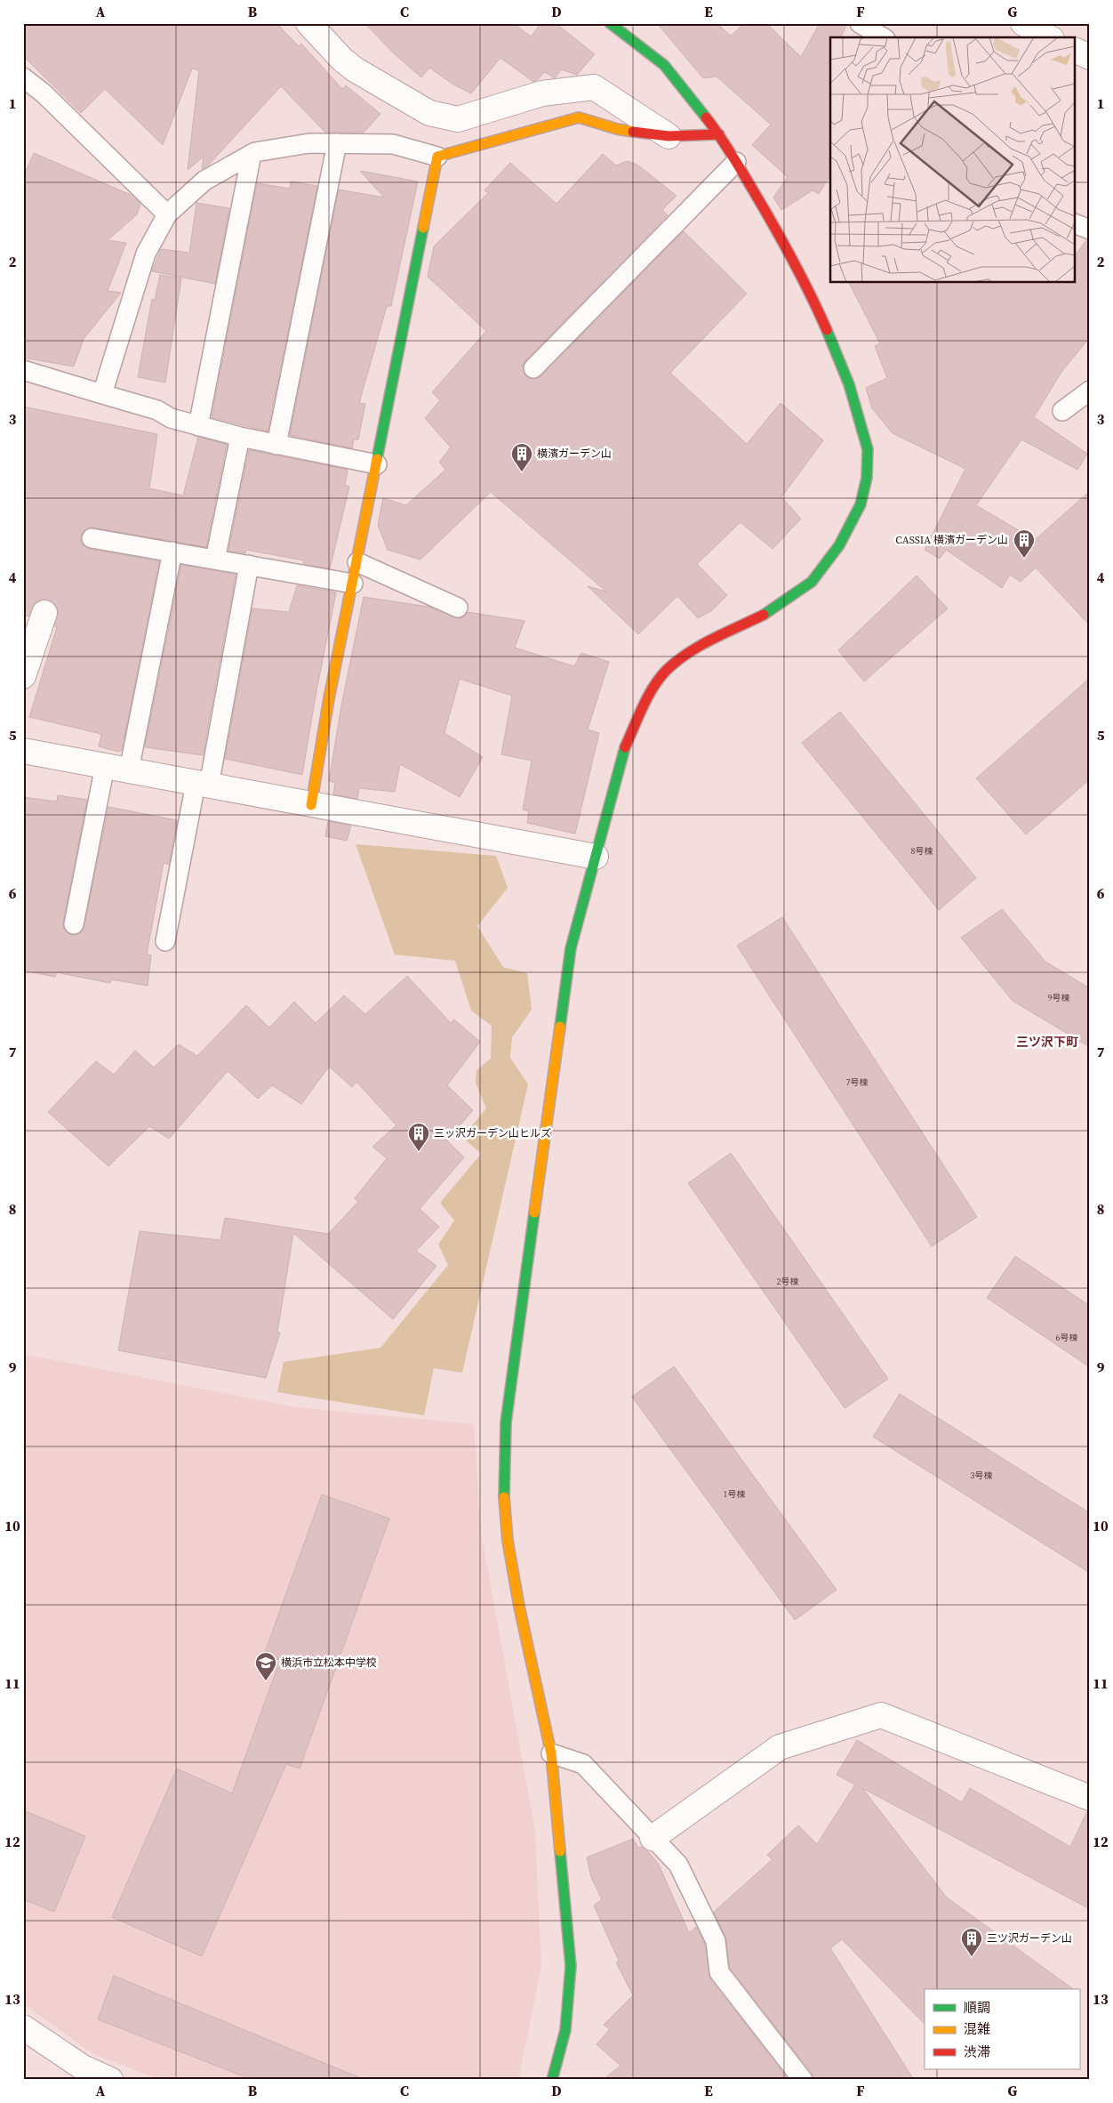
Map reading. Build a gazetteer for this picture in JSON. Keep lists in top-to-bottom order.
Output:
{
  "districts": ["三ツ沢下町"],
  "places": {
    "building": [
      "横濱ガーデン山",
      "CASSIA 横濱ガーデン山",
      "三ッ沢ガーデン山ヒルズ",
      "三ツ沢ガーデン山"
    ],
    "school or university": ["横浜市立松本中学校"]
  },
  "house_numbers": [
    "8号棟",
    "9号棟",
    "7号棟",
    "2号棟",
    "6号棟",
    "3号棟",
    "1号棟"
  ],
  "legend": ["順調", "混雑", "渋滞"],
  "grid": {
    "columns": [
      "A",
      "B",
      "C",
      "D",
      "E",
      "F",
      "G"
    ],
    "rows": [
      "1",
      "2",
      "3",
      "4",
      "5",
      "6",
      "7",
      "8",
      "9",
      "10",
      "11",
      "12",
      "13"
    ]
  }
}
